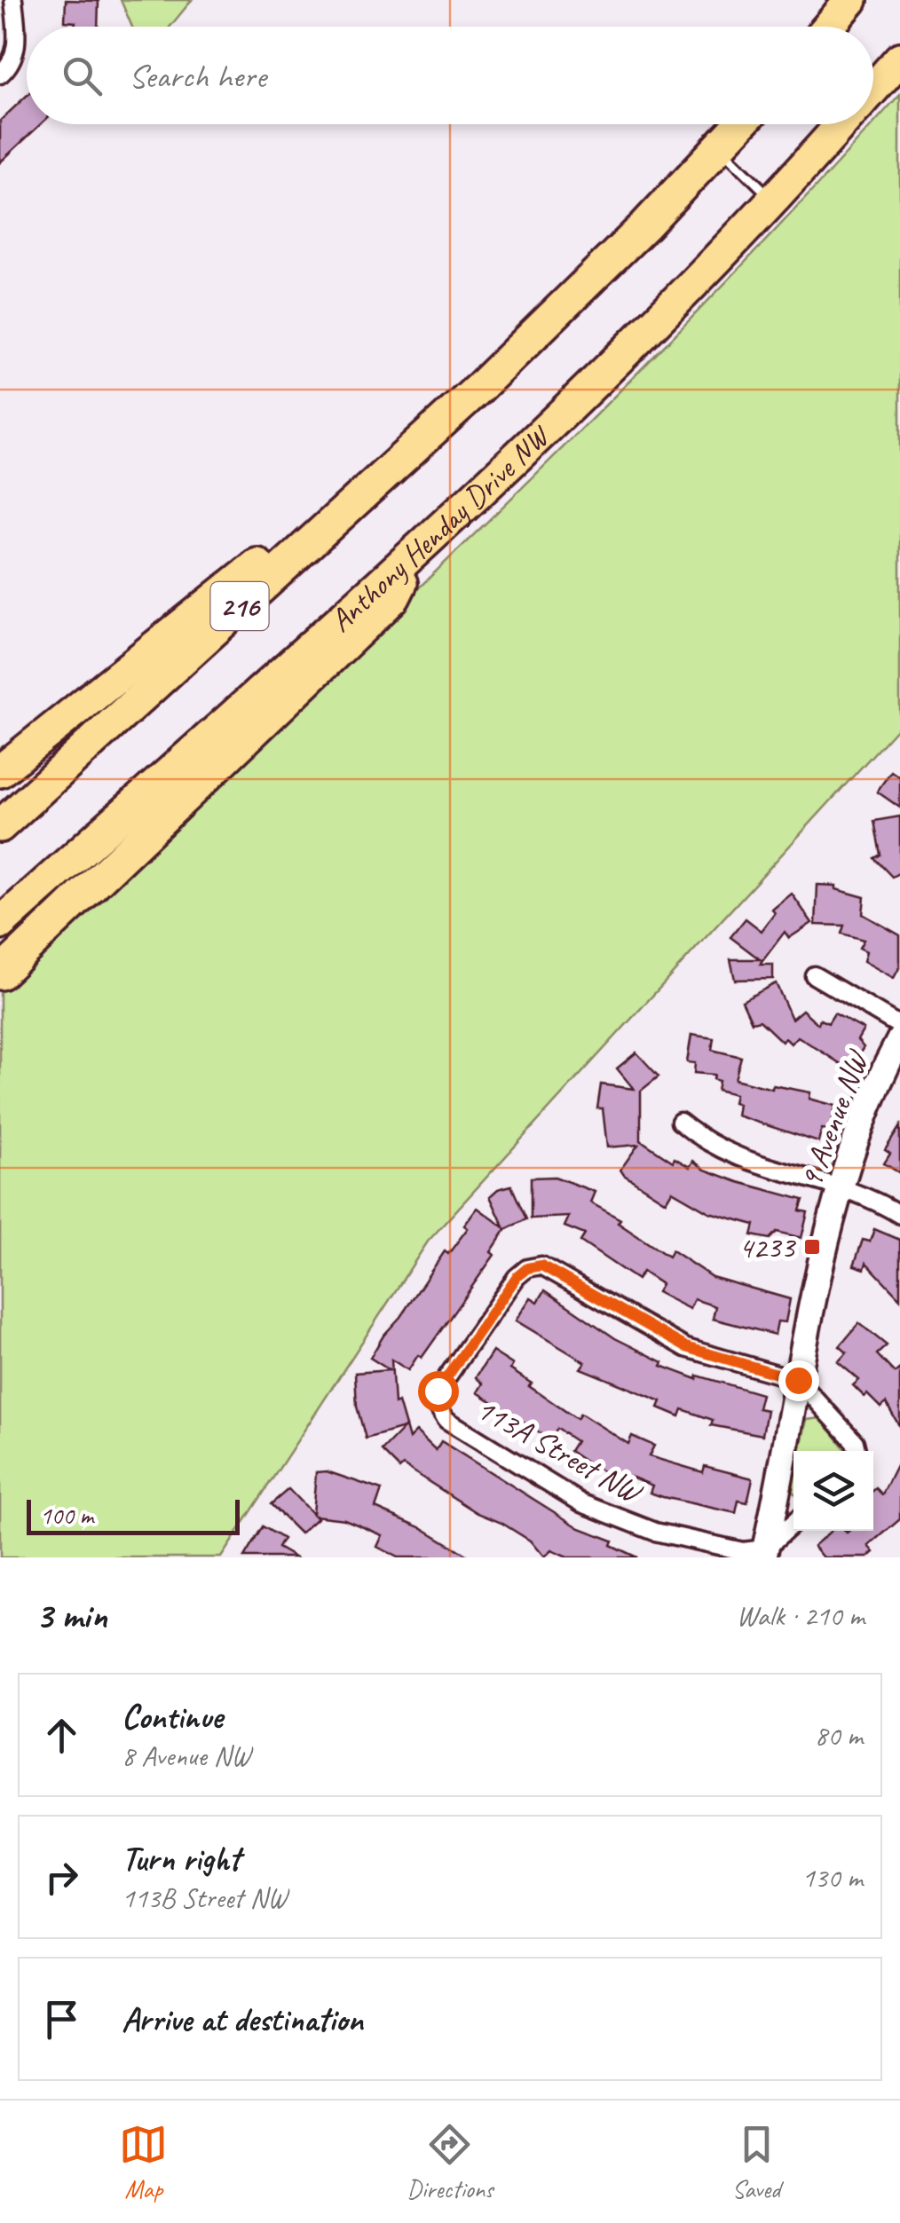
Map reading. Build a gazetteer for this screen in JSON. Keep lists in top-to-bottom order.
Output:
{
  "streets": {
    "highway": ["Anthony Henday Drive NW", "216"],
    "street": ["9 Avenue NW", "113A Street NW"]
  },
  "crossings": [
    ["9 Avenue NW", "113A Street NW"]
  ],
  "places": {
    "transit": ["4233"]
  },
  "scale_bar": "100 m",
  "page": {
    "search": "Search here",
    "scale": "100 m",
    "heading": ["3 min", "Walk · 210 m"],
    "list": [
      ["Continue", "8 Avenue NW", "80 m"],
      ["Turn right", "113B Street NW", "130 m"],
      "Arrive at destination"
    ],
    "nav": ["Map", "Directions", "Saved"]
  }
}
